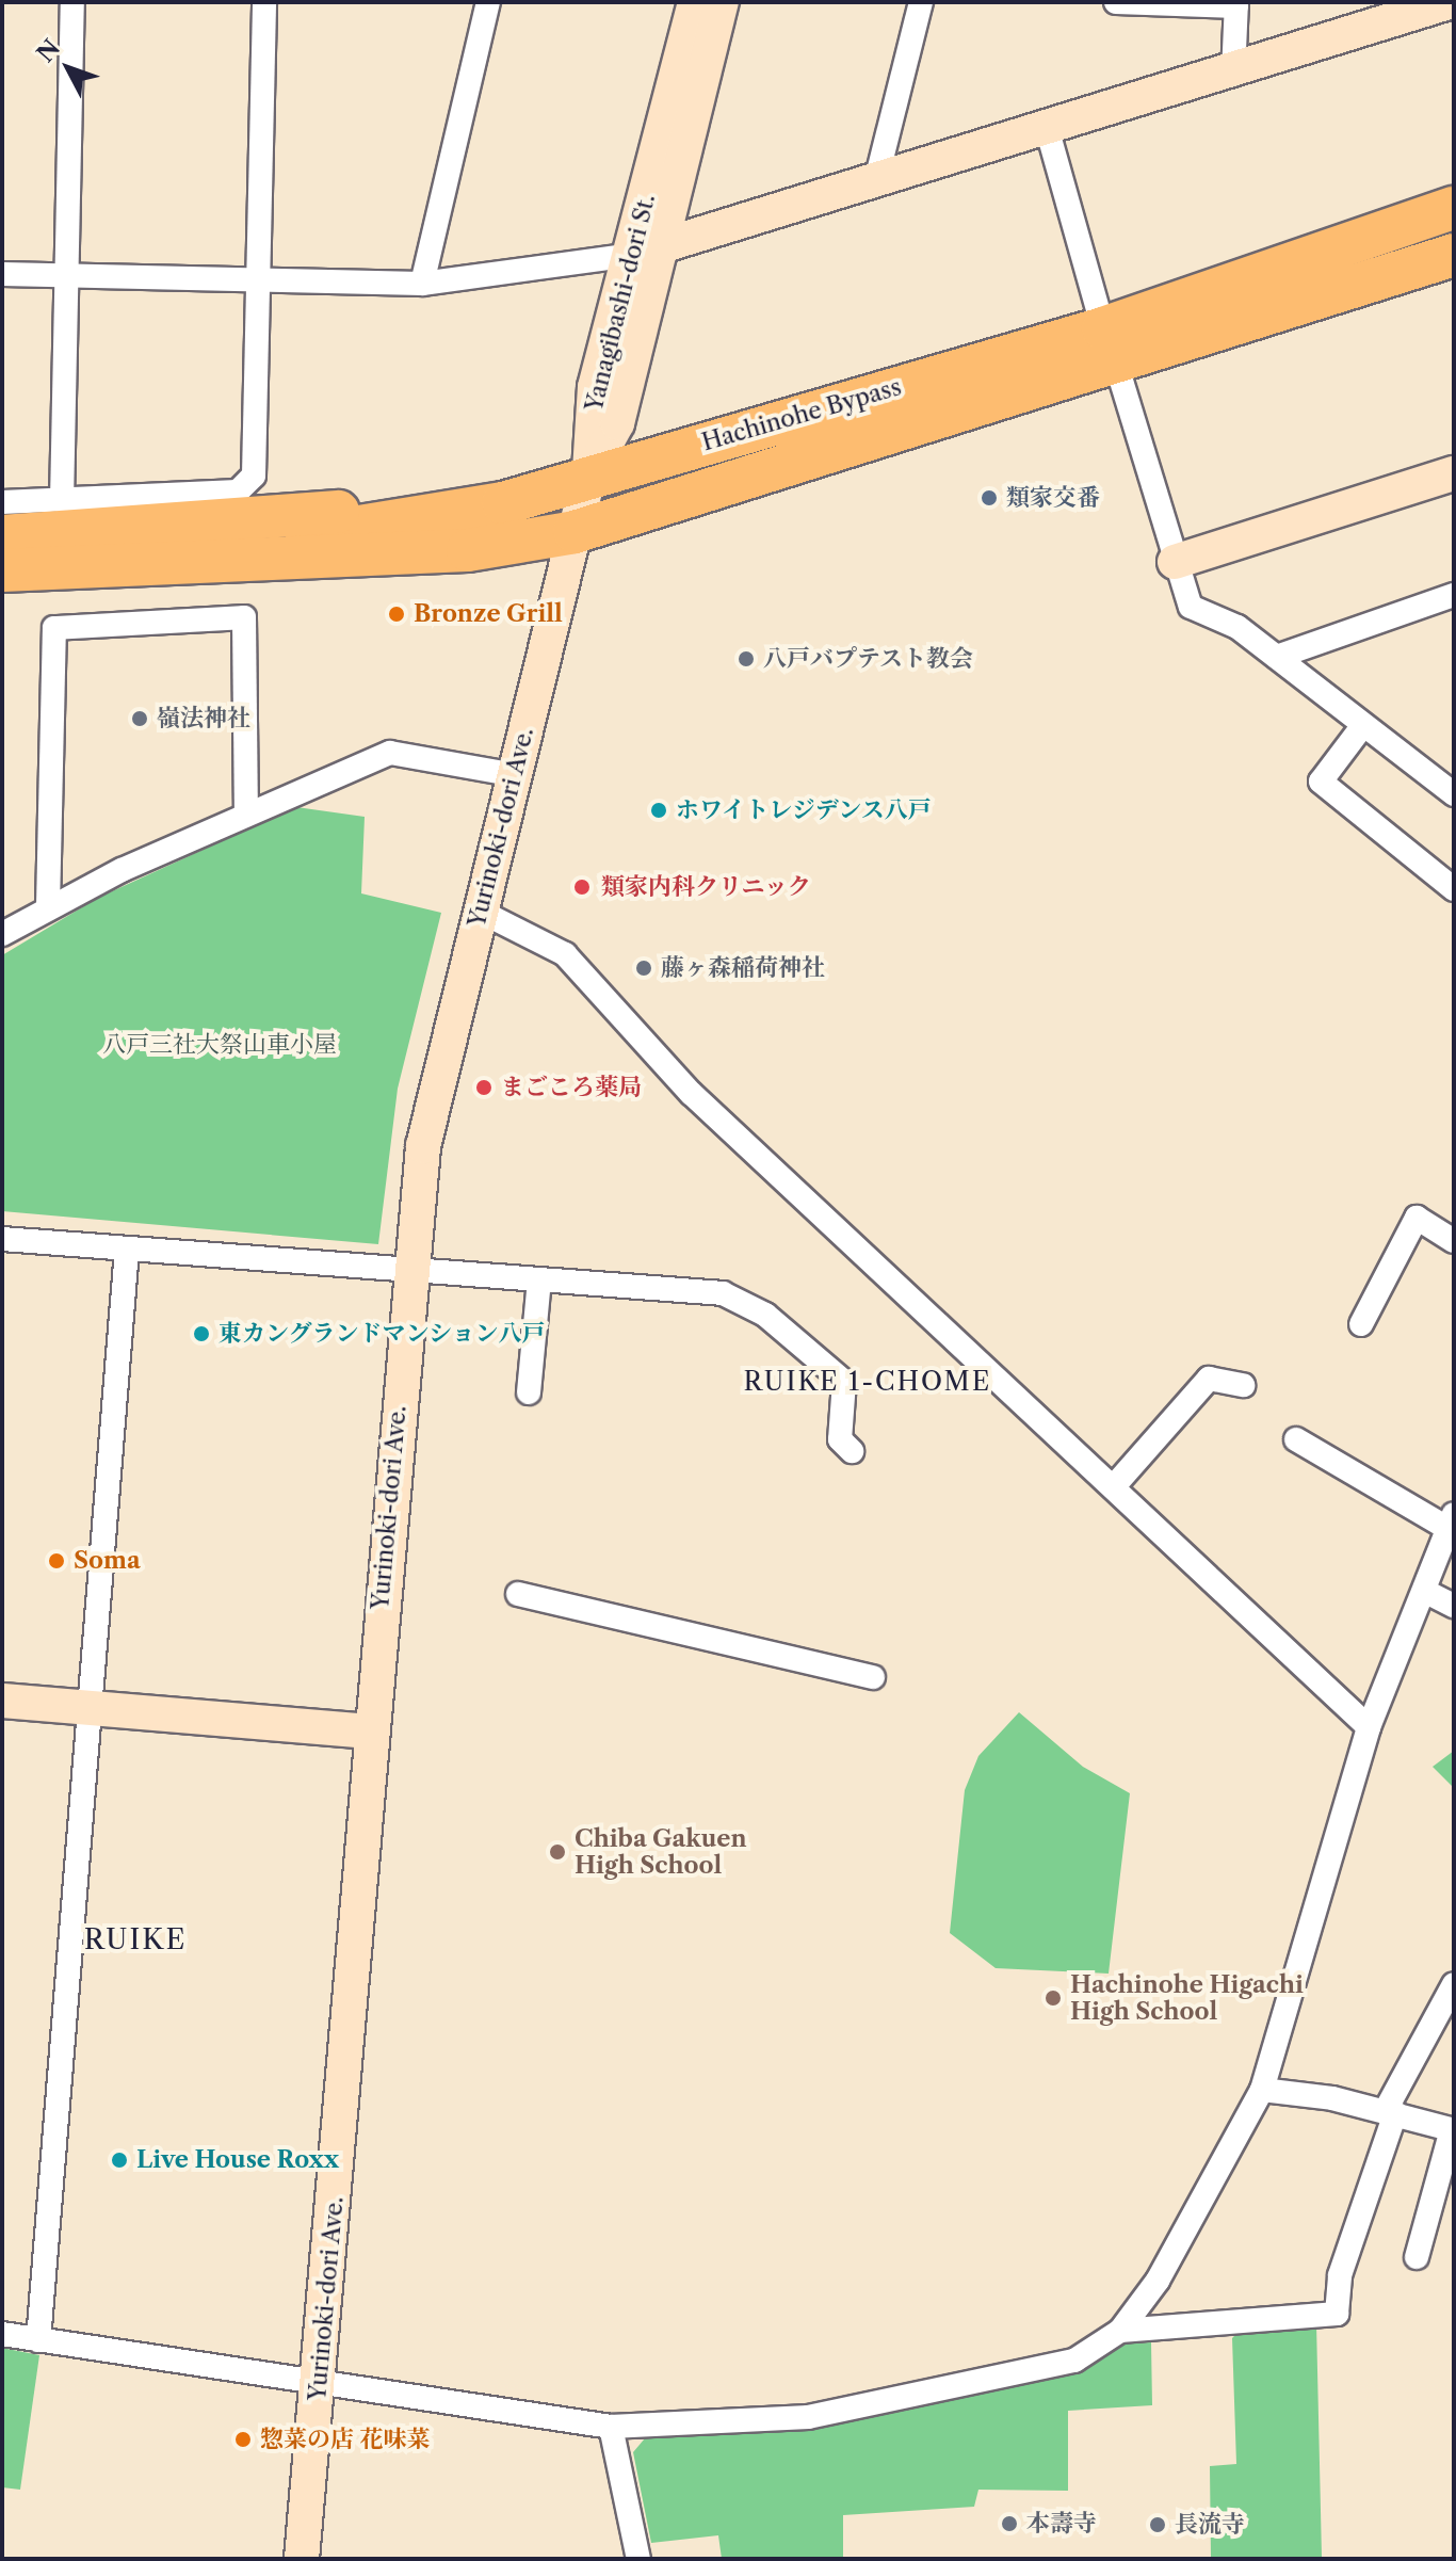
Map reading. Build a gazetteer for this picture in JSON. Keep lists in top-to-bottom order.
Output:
{
  "streets": {
    "highway": ["Hachinohe Bypass"],
    "street": ["Yanagibashi-dori St.", "Yurinoki-dori Ave."]
  },
  "crossings": [
    ["Yanagibashi-dori St.", "Hachinohe Bypass"],
    ["Yanagibashi-dori St.", "Yurinoki-dori Ave."],
    ["Hachinohe Bypass", "Yurinoki-dori Ave."]
  ],
  "districts": ["RUIKE 1-CHOME", "RUIKE"],
  "parks": ["八戸三社大祭山車小屋"],
  "places": [
    "類家交番",
    "Bronze Grill",
    "八戸バプテスト教会",
    "嶺法神社",
    "ホワイトレジデンス八戸",
    "類家内科クリニック",
    "藤ヶ森稲荷神社",
    "まごころ薬局",
    "東カングランドマンション八戸",
    "Soma",
    "Chiba Gakuen High School",
    "Hachinohe Higachi High School",
    "Live House Roxx",
    "惣菜の店 花味菜",
    "本壽寺",
    "長流寺"
  ],
  "north": "top left"
}
